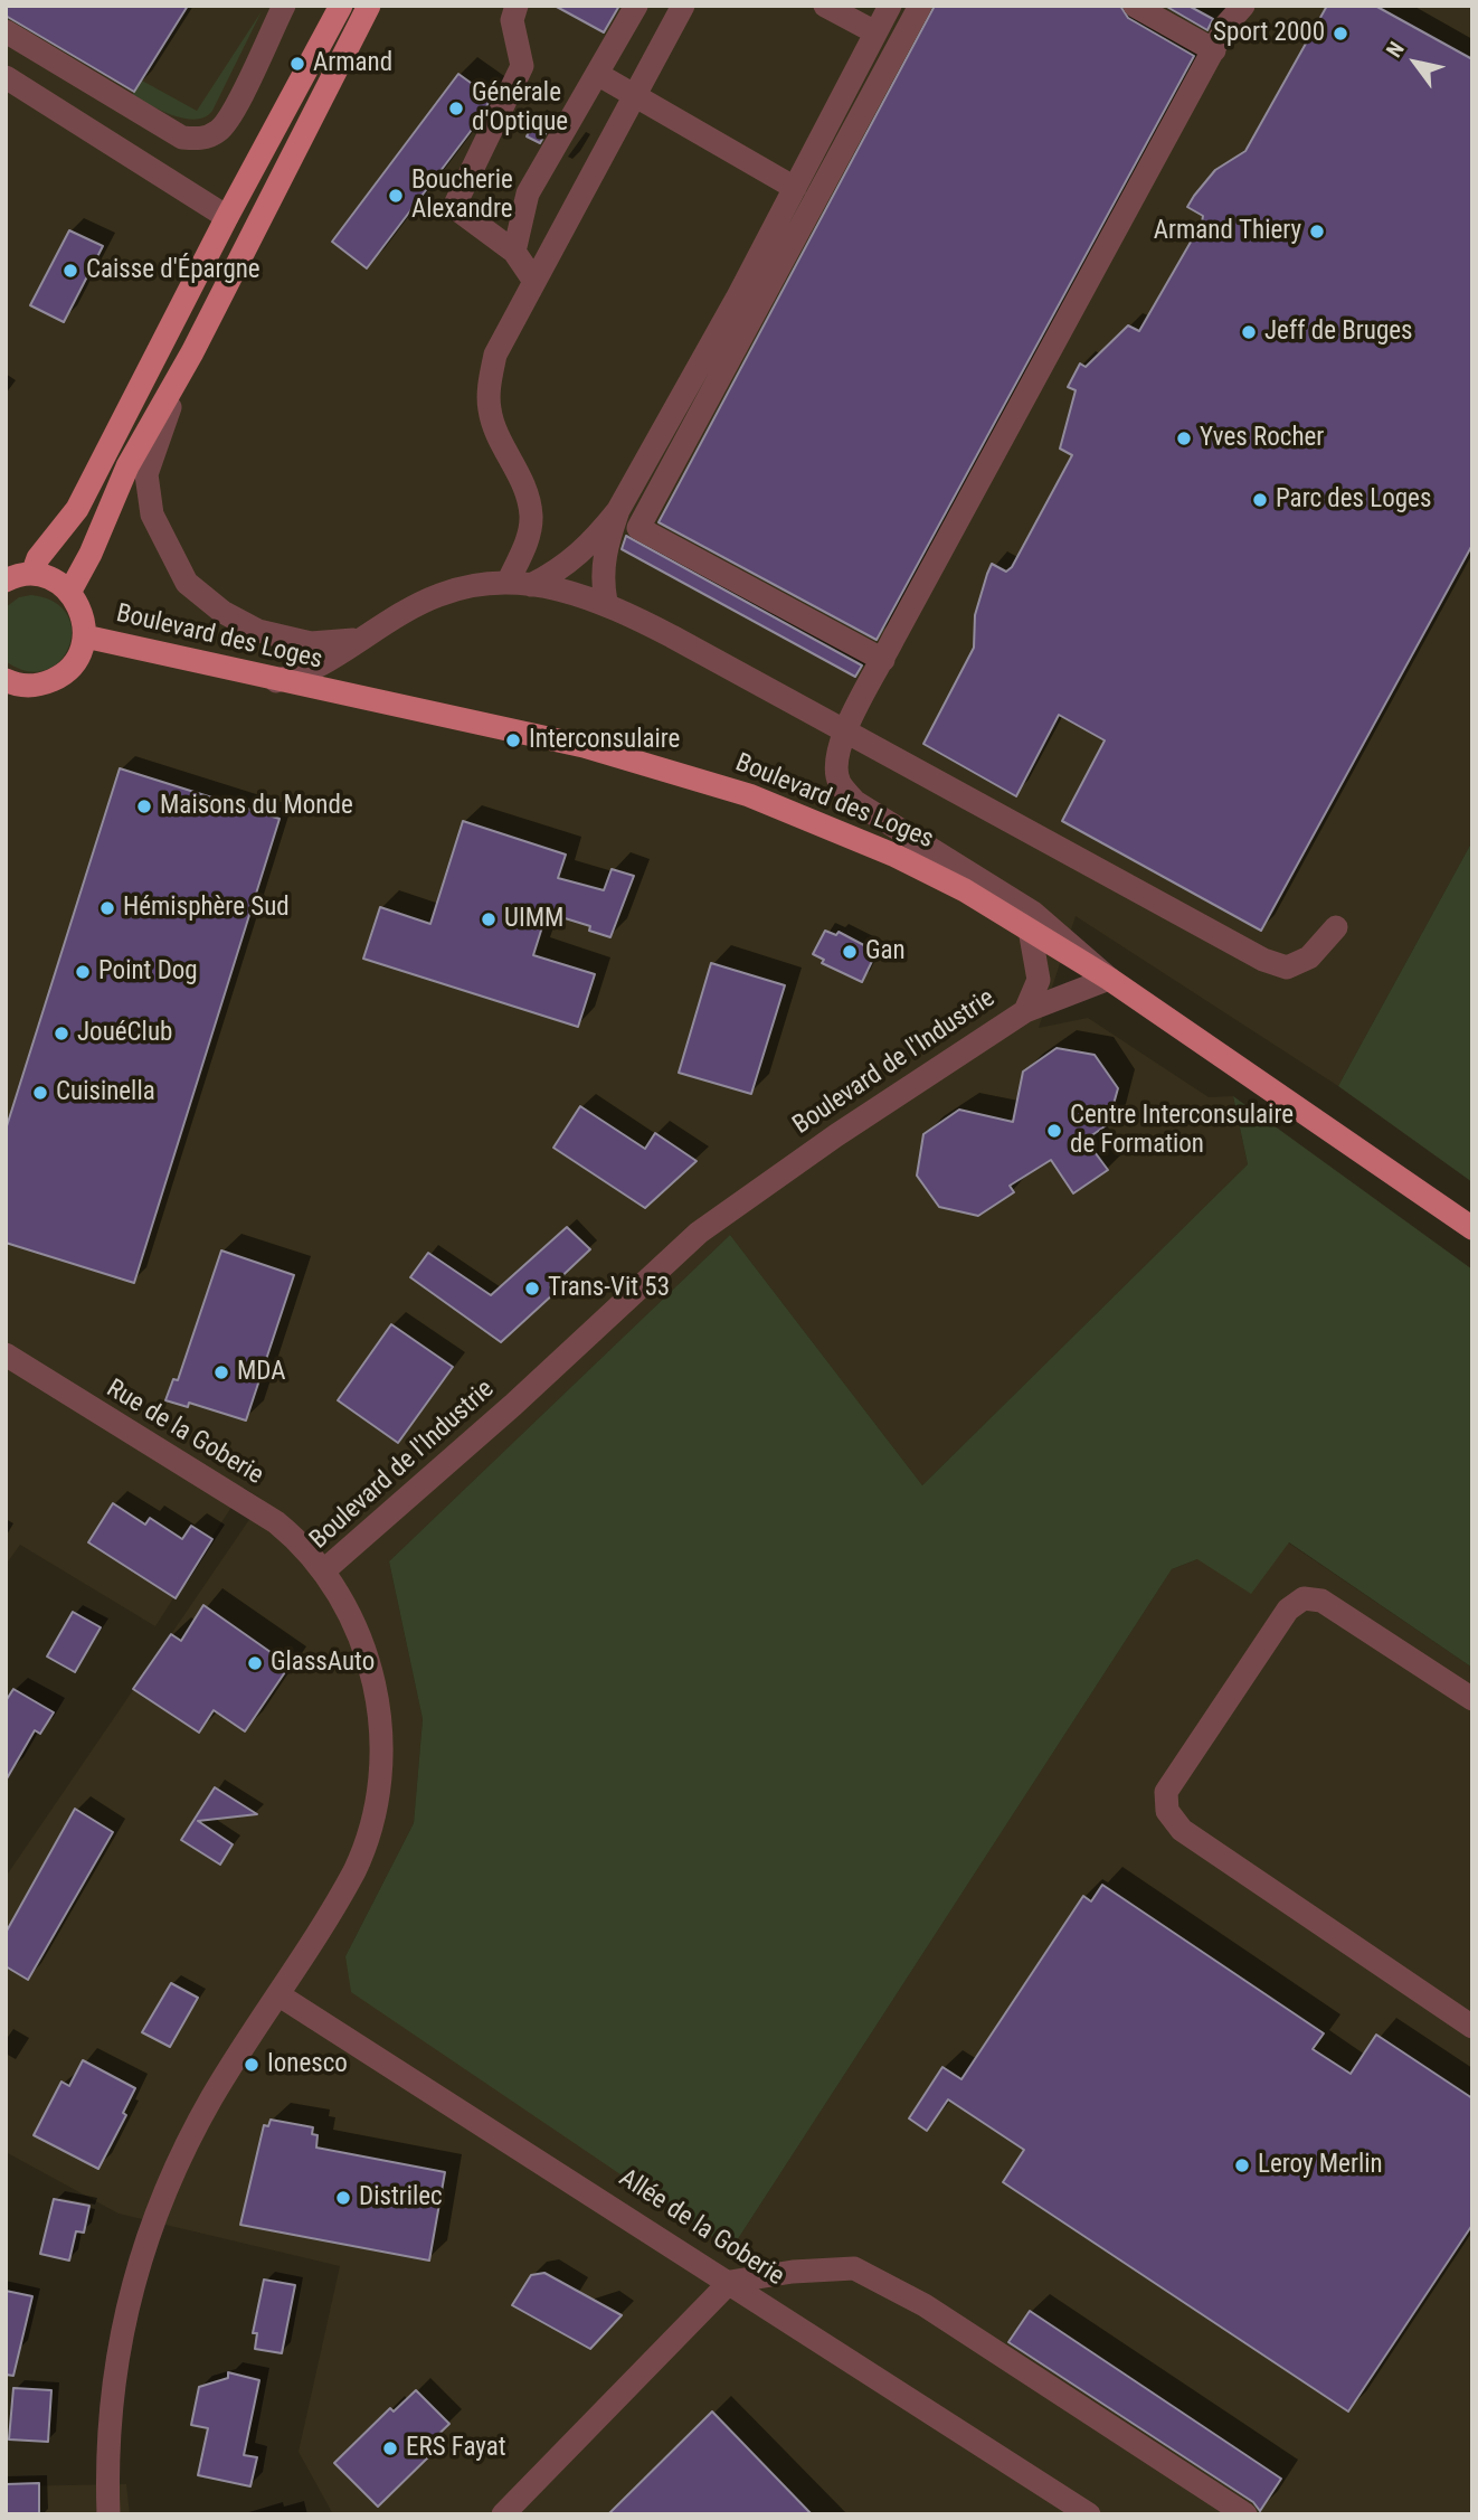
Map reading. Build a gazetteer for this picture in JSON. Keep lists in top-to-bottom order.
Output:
{
  "streets": {
    "main road": ["Boulevard des Loges"],
    "street": ["Boulevard de l'Industrie", "Rue de la Goberie", "Allée de la Goberie"]
  },
  "crossings": [
    ["Boulevard des Loges", "Boulevard de l'Industrie"],
    ["Boulevard de l'Industrie", "Rue de la Goberie"],
    ["Boulevard de l'Industrie", "Allée de la Goberie"]
  ],
  "places": [
    "Sport 2000",
    "Armand",
    "Générale d'Optique",
    "Boucherie Alexandre",
    "Armand Thiery",
    "Caisse d'Épargne",
    "Jeff de Bruges",
    "Yves Rocher",
    "Parc des Loges",
    "Interconsulaire",
    "Maisons du Monde",
    "Hémisphère Sud",
    "UIMM",
    "Gan",
    "Point Dog",
    "JouéClub",
    "Cuisinella",
    "Centre Interconsulaire de Formation",
    "Trans-Vit 53",
    "MDA",
    "GlassAuto",
    "Ionesco",
    "Leroy Merlin",
    "Distrilec",
    "ERS Fayat"
  ],
  "north": "top left"
}
